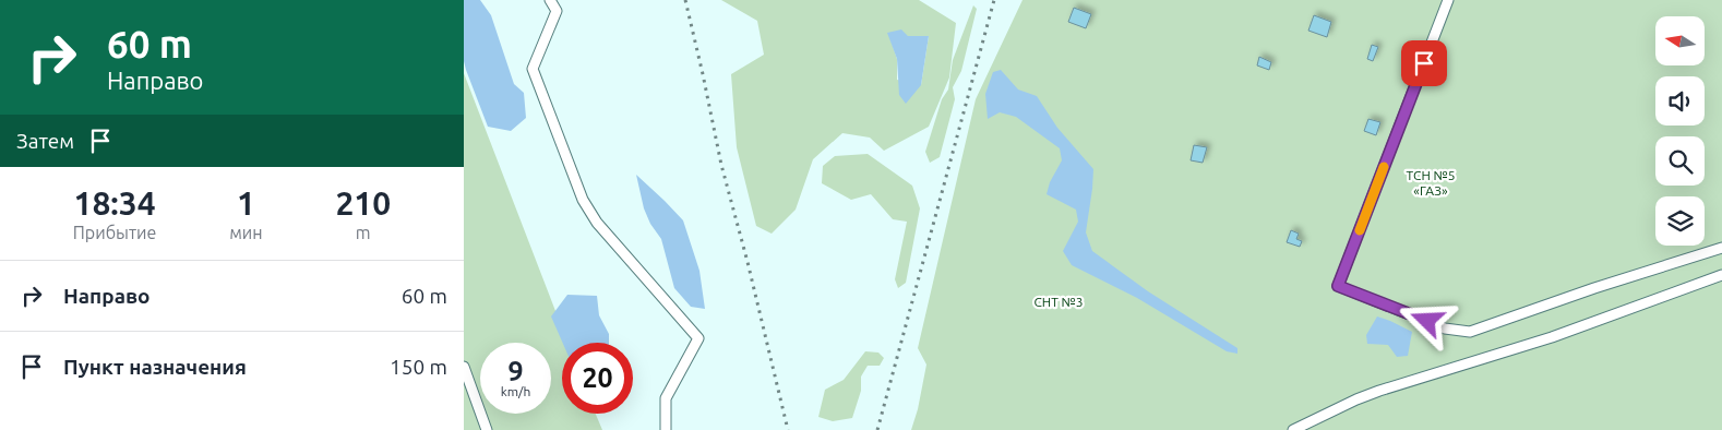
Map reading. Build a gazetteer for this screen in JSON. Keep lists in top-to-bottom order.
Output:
{
  "parks": ["ТСН №5 «ГАЗ»", "СНТ №3"],
  "north": "left",
  "page": {
    "turn": ["60 m", "Направо"],
    "then": "Затем",
    "eta": [
      "18:34",
      "Прибытие",
      "1",
      "мин",
      "210",
      "m"
    ],
    "list": [
      {
        "name": "Направо",
        "value": "60 m"
      },
      {
        "name": "Пункт назначения",
        "value": "150 m"
      }
    ],
    "speed": "9 km/h",
    "limit": "20"
  }
}
